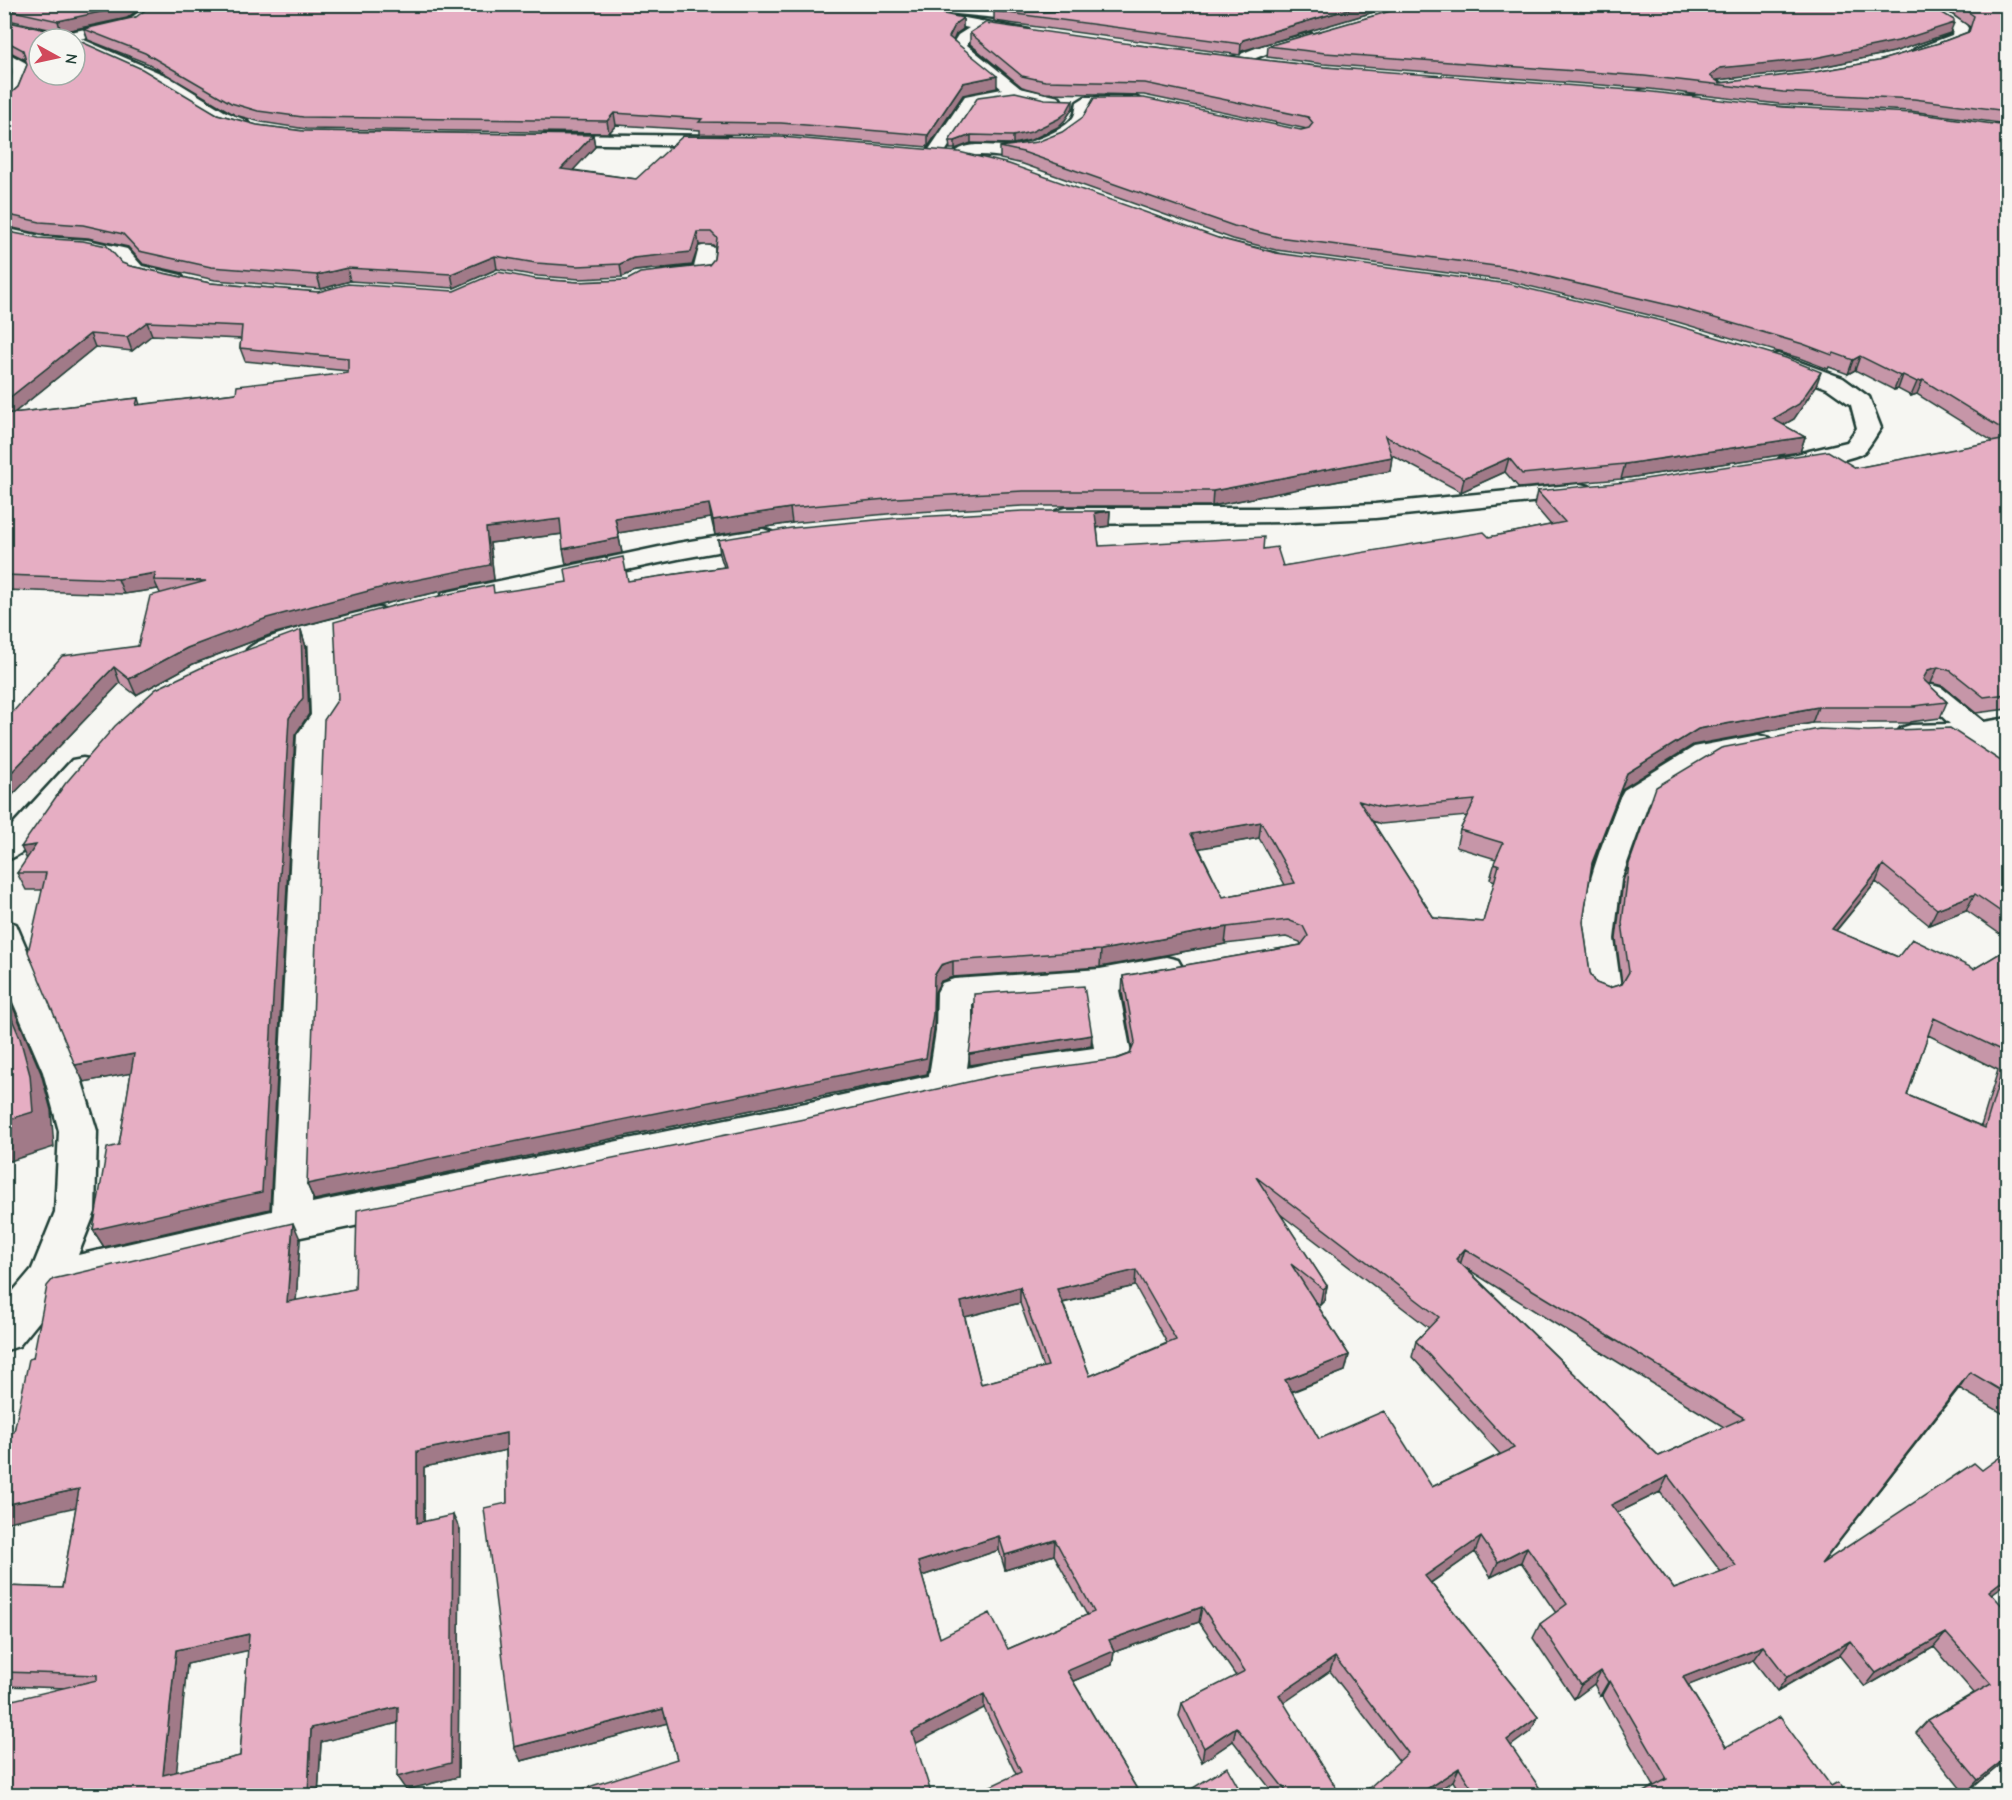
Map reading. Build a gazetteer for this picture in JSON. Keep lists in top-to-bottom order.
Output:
{
  "north": "right"
}
